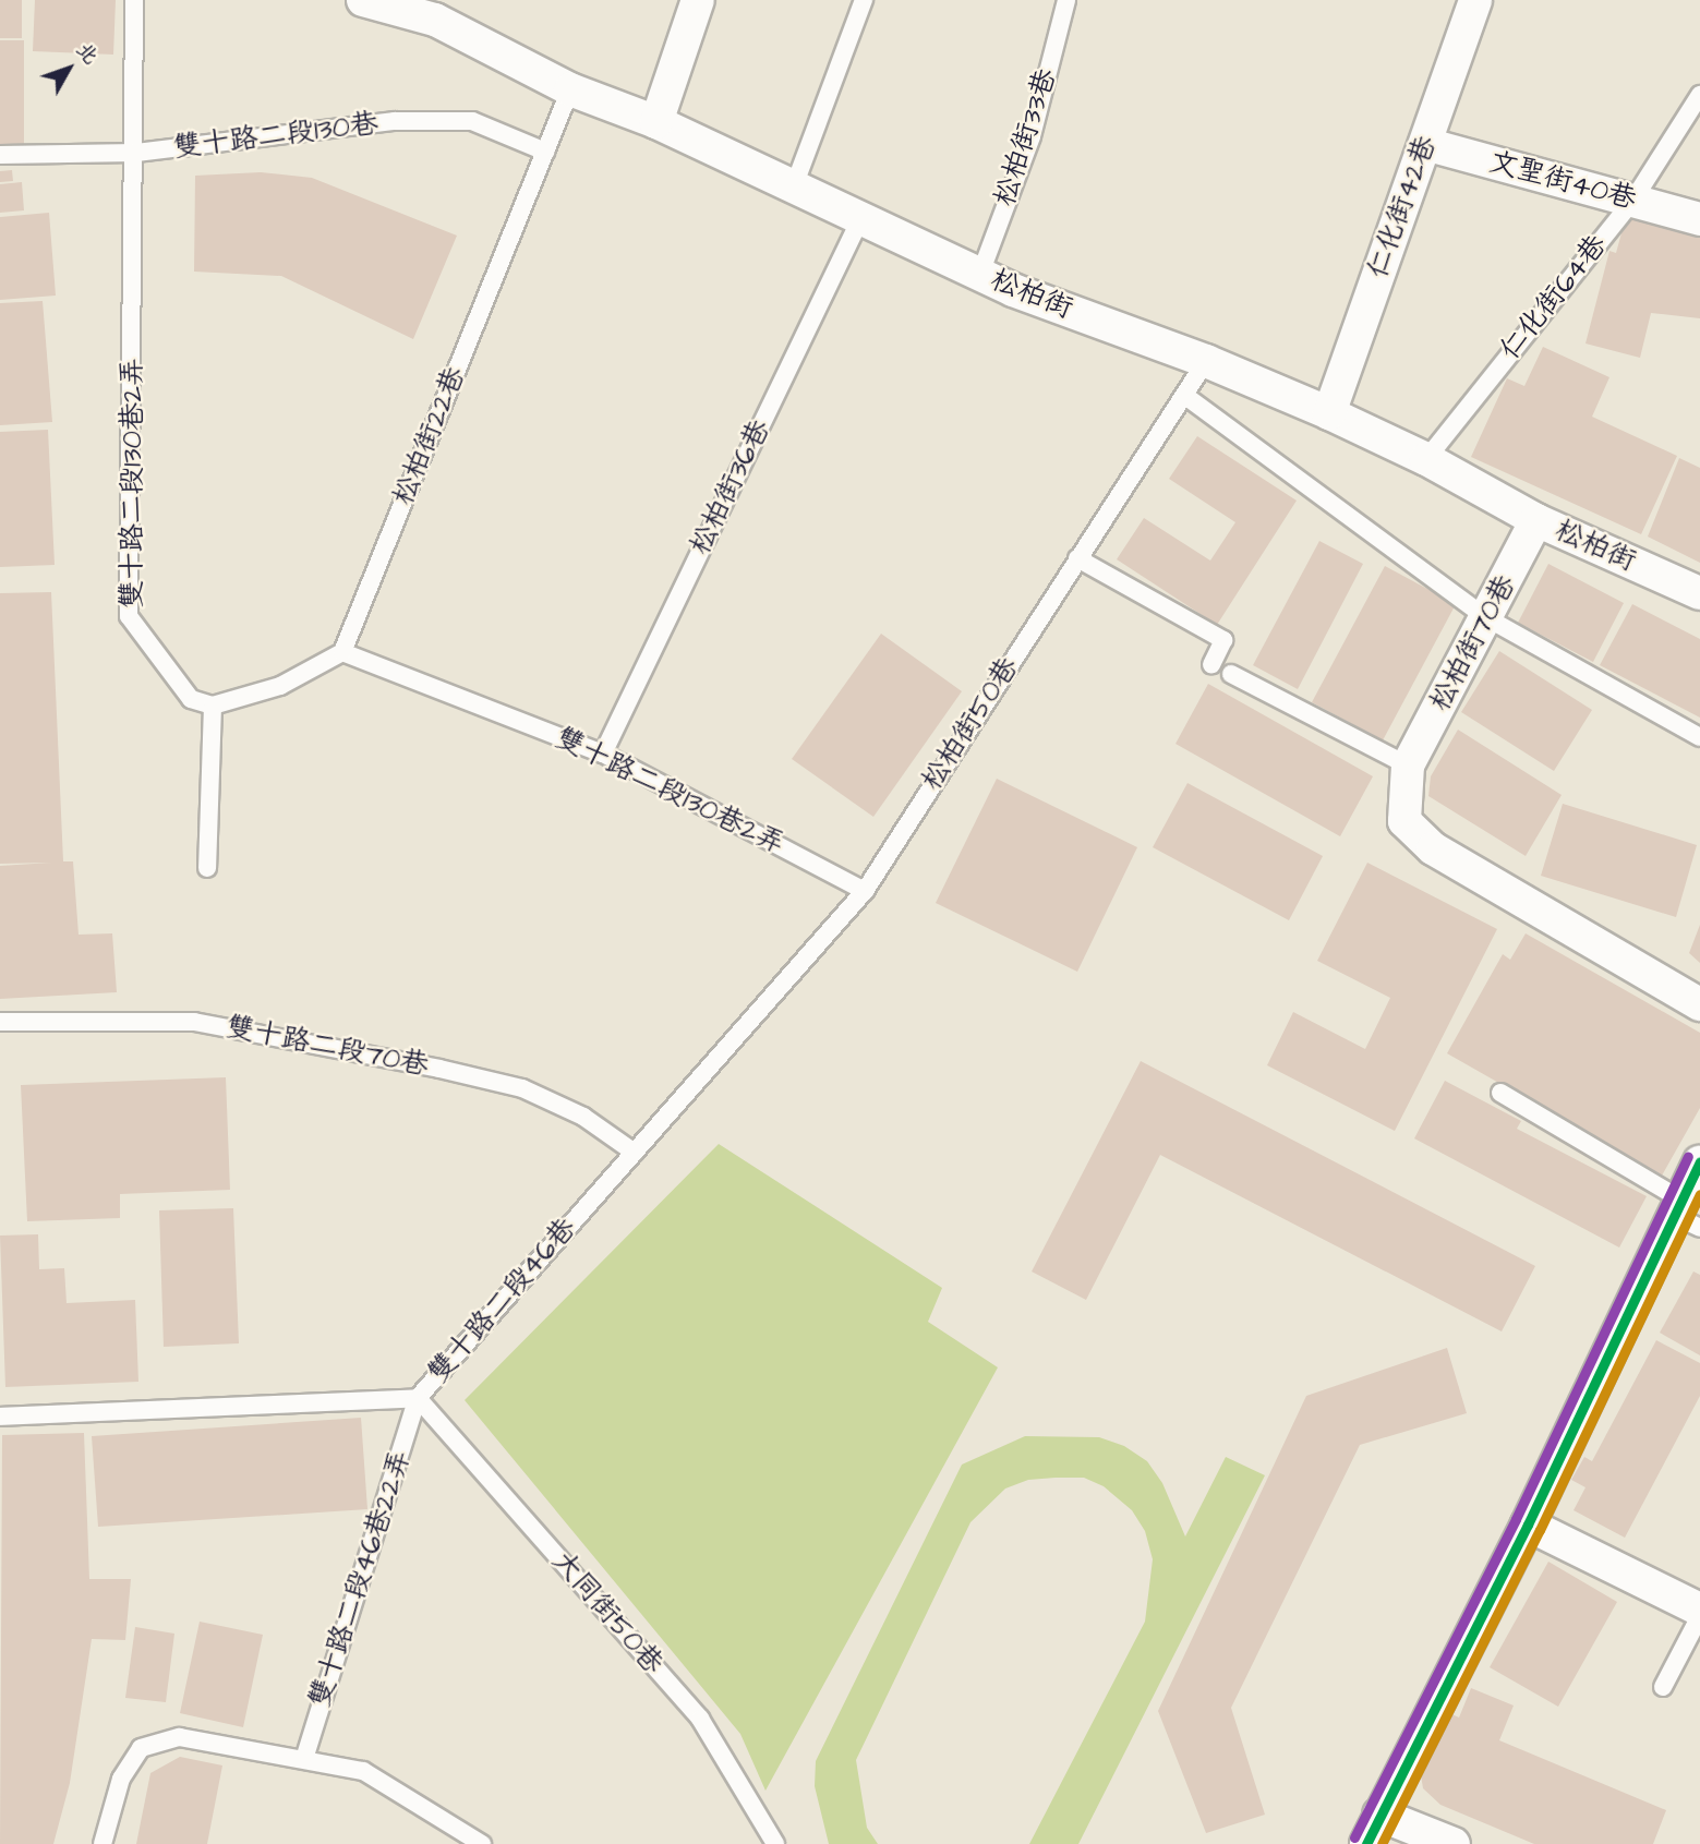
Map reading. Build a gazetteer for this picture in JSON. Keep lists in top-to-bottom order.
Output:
{
  "streets": {
    "street": [
      "文聖街40巷",
      "仁化街42巷",
      "松柏街",
      "松柏街70巷"
    ],
    "lane": [
      "雙十路二段130巷",
      "松柏街33巷",
      "仁化街64巷",
      "松柏街22巷",
      "雙十路二段130巷2弄",
      "松柏街36巷",
      "松柏街50巷",
      "雙十路二段70巷",
      "雙十路二段46巷",
      "雙十路二段46巷22弄",
      "大同街50巷"
    ]
  },
  "crossings": [
    ["雙十路二段130巷", "松柏街22巷"],
    ["雙十路二段130巷", "雙十路二段130巷2弄"],
    ["松柏街33巷", "松柏街"],
    ["文聖街40巷", "仁化街42巷"],
    ["文聖街40巷", "仁化街64巷"],
    ["仁化街42巷", "松柏街"],
    ["松柏街", "仁化街64巷"],
    ["松柏街", "松柏街22巷"],
    ["松柏街", "松柏街36巷"],
    ["松柏街", "松柏街70巷"],
    ["松柏街", "松柏街50巷"],
    ["松柏街22巷", "雙十路二段130巷2弄"],
    ["雙十路二段130巷2弄", "松柏街36巷"],
    ["雙十路二段130巷2弄", "松柏街50巷"],
    ["雙十路二段130巷2弄", "雙十路二段46巷"],
    ["松柏街50巷", "雙十路二段46巷"],
    ["雙十路二段70巷", "雙十路二段46巷"],
    ["雙十路二段46巷", "雙十路二段46巷22弄"],
    ["雙十路二段46巷", "大同街50巷"],
    ["雙十路二段46巷22弄", "大同街50巷"]
  ],
  "north": "top right"
}
